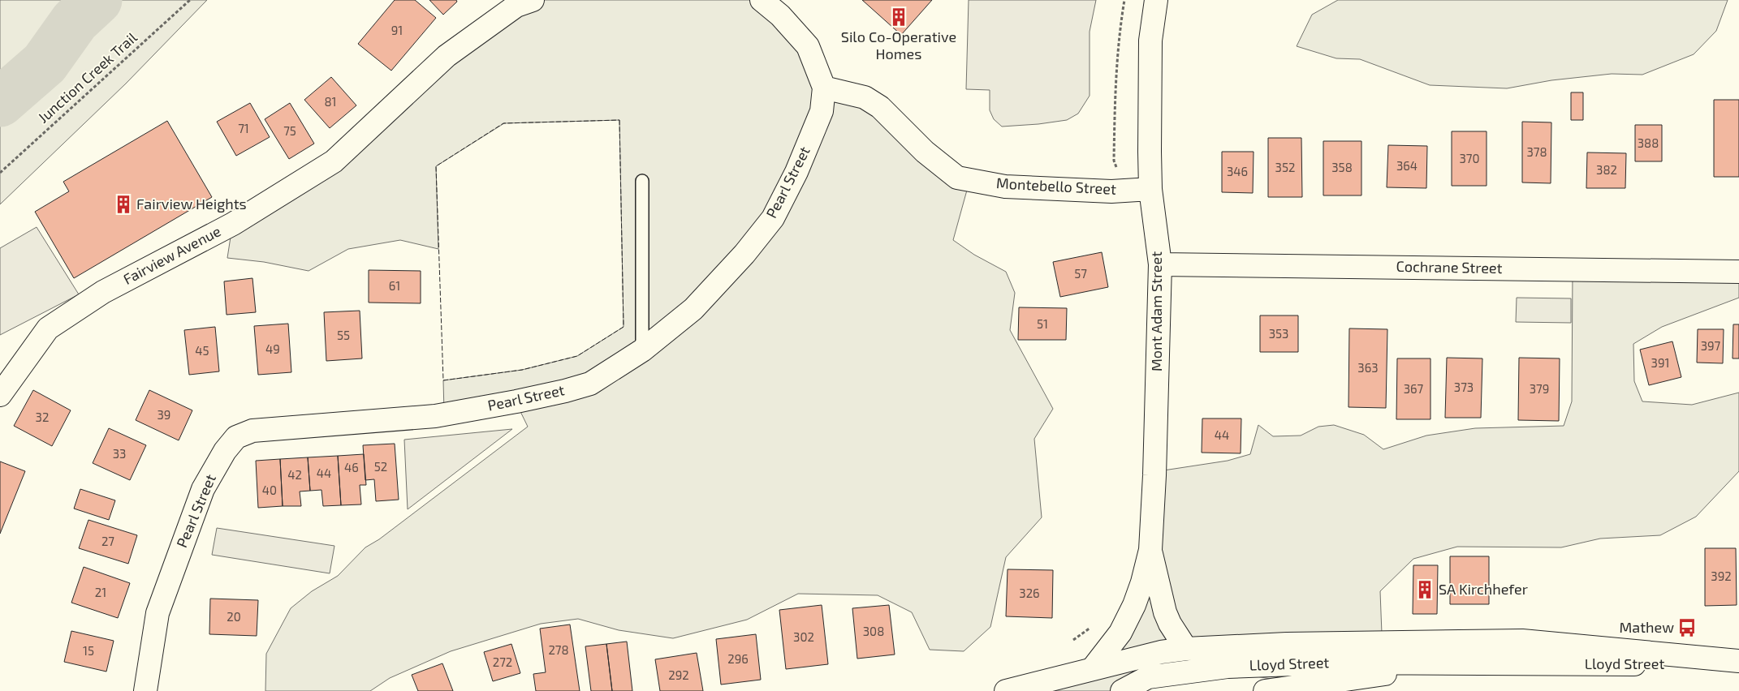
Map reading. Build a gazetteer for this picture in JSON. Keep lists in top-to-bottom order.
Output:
{
  "streets": {
    "street": [
      "Pearl Street",
      "Montebello Street",
      "Fairview Avenue",
      "Cochrane Street",
      "Mont Adam Street",
      "Lloyd Street"
    ],
    "path": ["Junction Creek Trail"]
  },
  "crossings": [
    ["Pearl Street", "Montebello Street"],
    ["Montebello Street", "Mont Adam Street"],
    ["Cochrane Street", "Mont Adam Street"]
  ],
  "places": {
    "building": ["Silo Co-Operative Homes", "Fairview Heights", "SA Kirchhefer"],
    "bus stop": ["Mathew"]
  },
  "house_numbers": [
    "91",
    "81",
    "71",
    "75",
    "388",
    "378",
    "370",
    "364",
    "352",
    "358",
    "382",
    "346",
    "57",
    "61",
    "51",
    "353",
    "55",
    "397",
    "49",
    "45",
    "391",
    "363",
    "373",
    "367",
    "379",
    "39",
    "32",
    "44",
    "33",
    "52",
    "46",
    "44",
    "42",
    "40",
    "27",
    "392",
    "21",
    "326",
    "20",
    "308",
    "302",
    "278",
    "15",
    "296",
    "272",
    "292"
  ]
}
